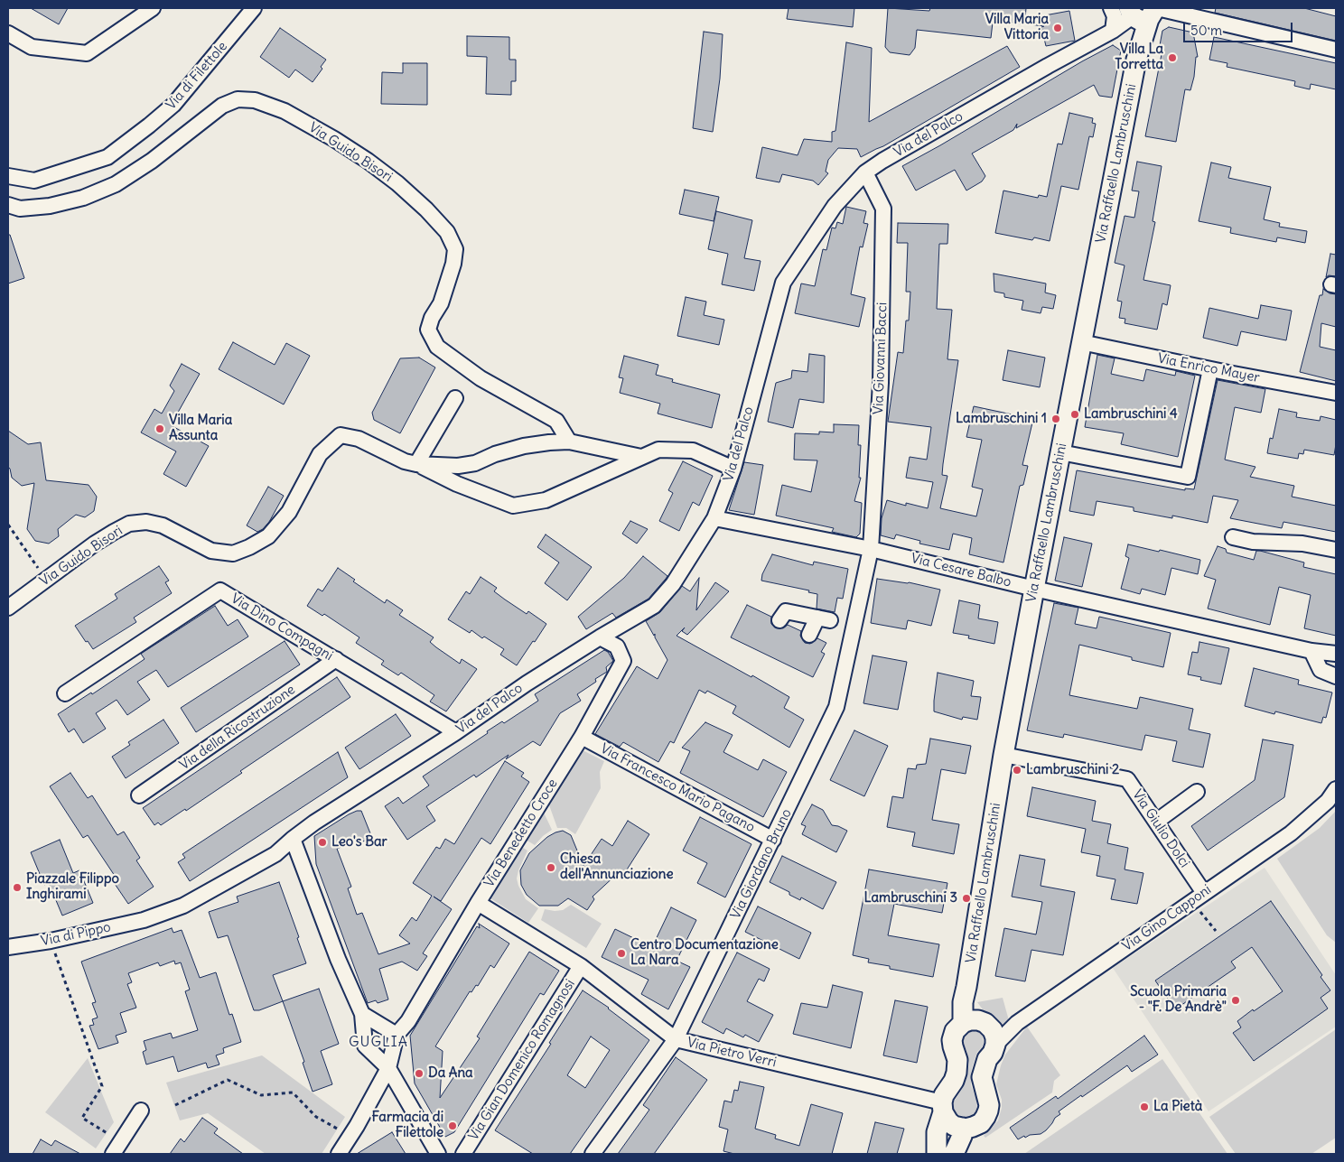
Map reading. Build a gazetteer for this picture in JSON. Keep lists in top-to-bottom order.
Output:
{
  "streets": {
    "main road": ["Via Raffaello Lambruschini"],
    "street": [
      "Via di Filettole",
      "Via del Palco",
      "Via Guido Bisori",
      "Via Giovanni Bacci",
      "Via Enrico Mayer",
      "Via Cesare Balbo",
      "Via Dino Compagni",
      "Via della Ricostruzione",
      "Via Francesco Mario Pagano",
      "Via Giulio Dolci",
      "Via Benedetto Croce",
      "Via Giordano Bruno",
      "Via Gino Capponi",
      "Via di Pippo",
      "Via Pietro Verri",
      "Via Gian Domenico Romagnosi"
    ]
  },
  "crossings": [
    ["Via del Palco", "Via Guido Bisori"],
    ["Via del Palco", "Via Raffaello Lambruschini"],
    ["Via del Palco", "Via Giovanni Bacci"],
    ["Via del Palco", "Via Cesare Balbo"],
    ["Via del Palco", "Via Dino Compagni"],
    ["Via del Palco", "Via Benedetto Croce"],
    ["Via del Palco", "Via di Pippo"],
    ["Via Raffaello Lambruschini", "Via Enrico Mayer"],
    ["Via Raffaello Lambruschini", "Via Cesare Balbo"],
    ["Via Raffaello Lambruschini", "Via Giulio Dolci"],
    ["Via Giovanni Bacci", "Via Cesare Balbo"],
    ["Via Giovanni Bacci", "Via Giordano Bruno"],
    ["Via Cesare Balbo", "Via Giordano Bruno"],
    ["Via Dino Compagni", "Via della Ricostruzione"],
    ["Via Francesco Mario Pagano", "Via Benedetto Croce"],
    ["Via Francesco Mario Pagano", "Via Giordano Bruno"],
    ["Via Giulio Dolci", "Via Gino Capponi"],
    ["Via Benedetto Croce", "Via Pietro Verri"],
    ["Via Giordano Bruno", "Via Pietro Verri"],
    ["Via Pietro Verri", "Via Gian Domenico Romagnosi"]
  ],
  "districts": ["GUGLIA"],
  "places": [
    "Villa Maria Vittoria",
    "Villa La Torretta",
    "Lambruschini 4",
    "Lambruschini 1",
    "Villa Maria Assunta",
    "Lambruschini 2",
    "Leo's Bar",
    "Chiesa dell'Annunciazione",
    "Piazzale Filippo Inghirami",
    "Lambruschini 3",
    "Centro Documentazione La Nara",
    "Scuola Primaria - \"F. De Andrè\"",
    "Da Ana",
    "La Pietà",
    "Farmacia di Filettole"
  ],
  "scale_bar": "50 m"
}
